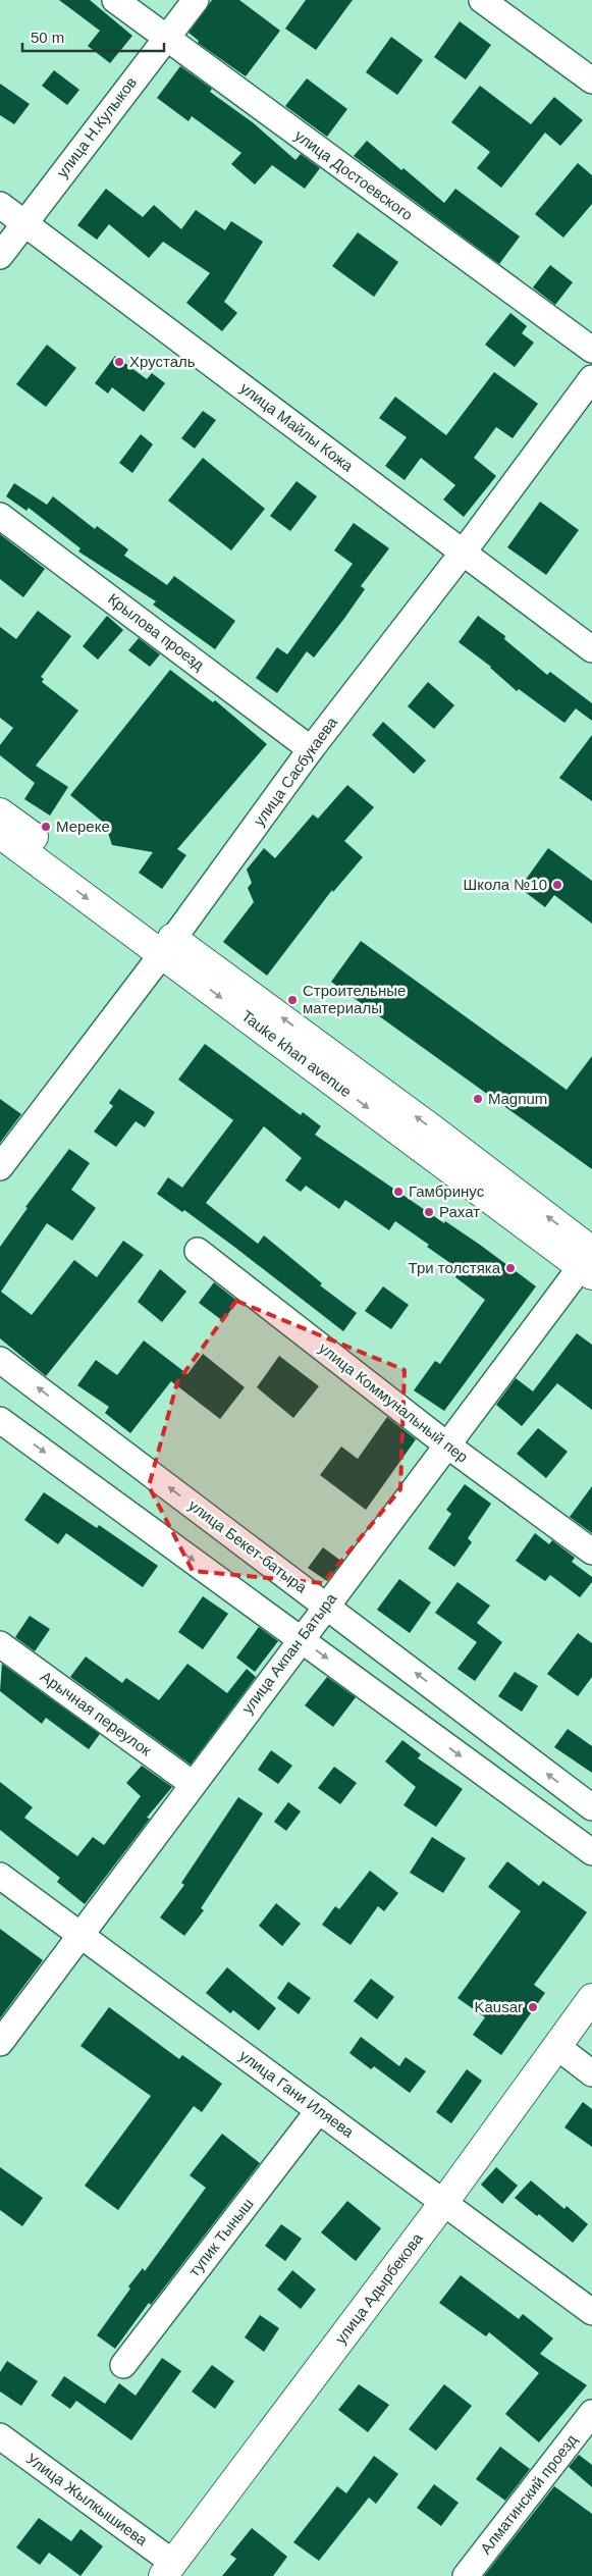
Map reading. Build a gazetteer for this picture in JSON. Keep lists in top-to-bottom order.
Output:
{
  "streets": {
    "main road": ["Tauke khan avenue", "улица Адырбекова"],
    "street": [
      "улица Н.Кулыков",
      "улица Достоевского",
      "улица Майлы Кожа",
      "Крылова проезд",
      "улица Сасбукаева",
      "улица Коммунальный пер",
      "улица Бекет-батыра",
      "улица Акпан Батыра",
      "Арычная переулок",
      "улица Гани Иляева",
      "тупик Тыныш",
      "Алматинский проезд",
      "Улица Жылкышиева"
    ]
  },
  "crossings": [
    ["улица Н.Кулыков", "улица Достоевского"],
    ["улица Н.Кулыков", "улица Майлы Кожа"],
    ["улица Майлы Кожа", "улица Сасбукаева"],
    ["Крылова проезд", "улица Сасбукаева"],
    ["улица Сасбукаева", "Tauke khan avenue"],
    ["Tauke khan avenue", "улица Акпан Батыра"],
    ["улица Коммунальный пер", "улица Акпан Батыра"],
    ["улица Бекет-батыра", "улица Акпан Батыра"],
    ["улица Акпан Батыра", "Арычная переулок"],
    ["улица Акпан Батыра", "улица Гани Иляева"],
    ["улица Гани Иляева", "тупик Тыныш"],
    ["улица Гани Иляева", "улица Адырбекова"],
    ["улица Адырбекова", "Улица Жылкышиева"]
  ],
  "places": [
    "Хрусталь",
    "Мереке",
    "Школа №10",
    "Строительные материалы",
    "Magnum",
    "Гамбринус",
    "Рахат",
    "Три толстяка",
    "Kausar"
  ],
  "scale_bar": "50 m"
}
